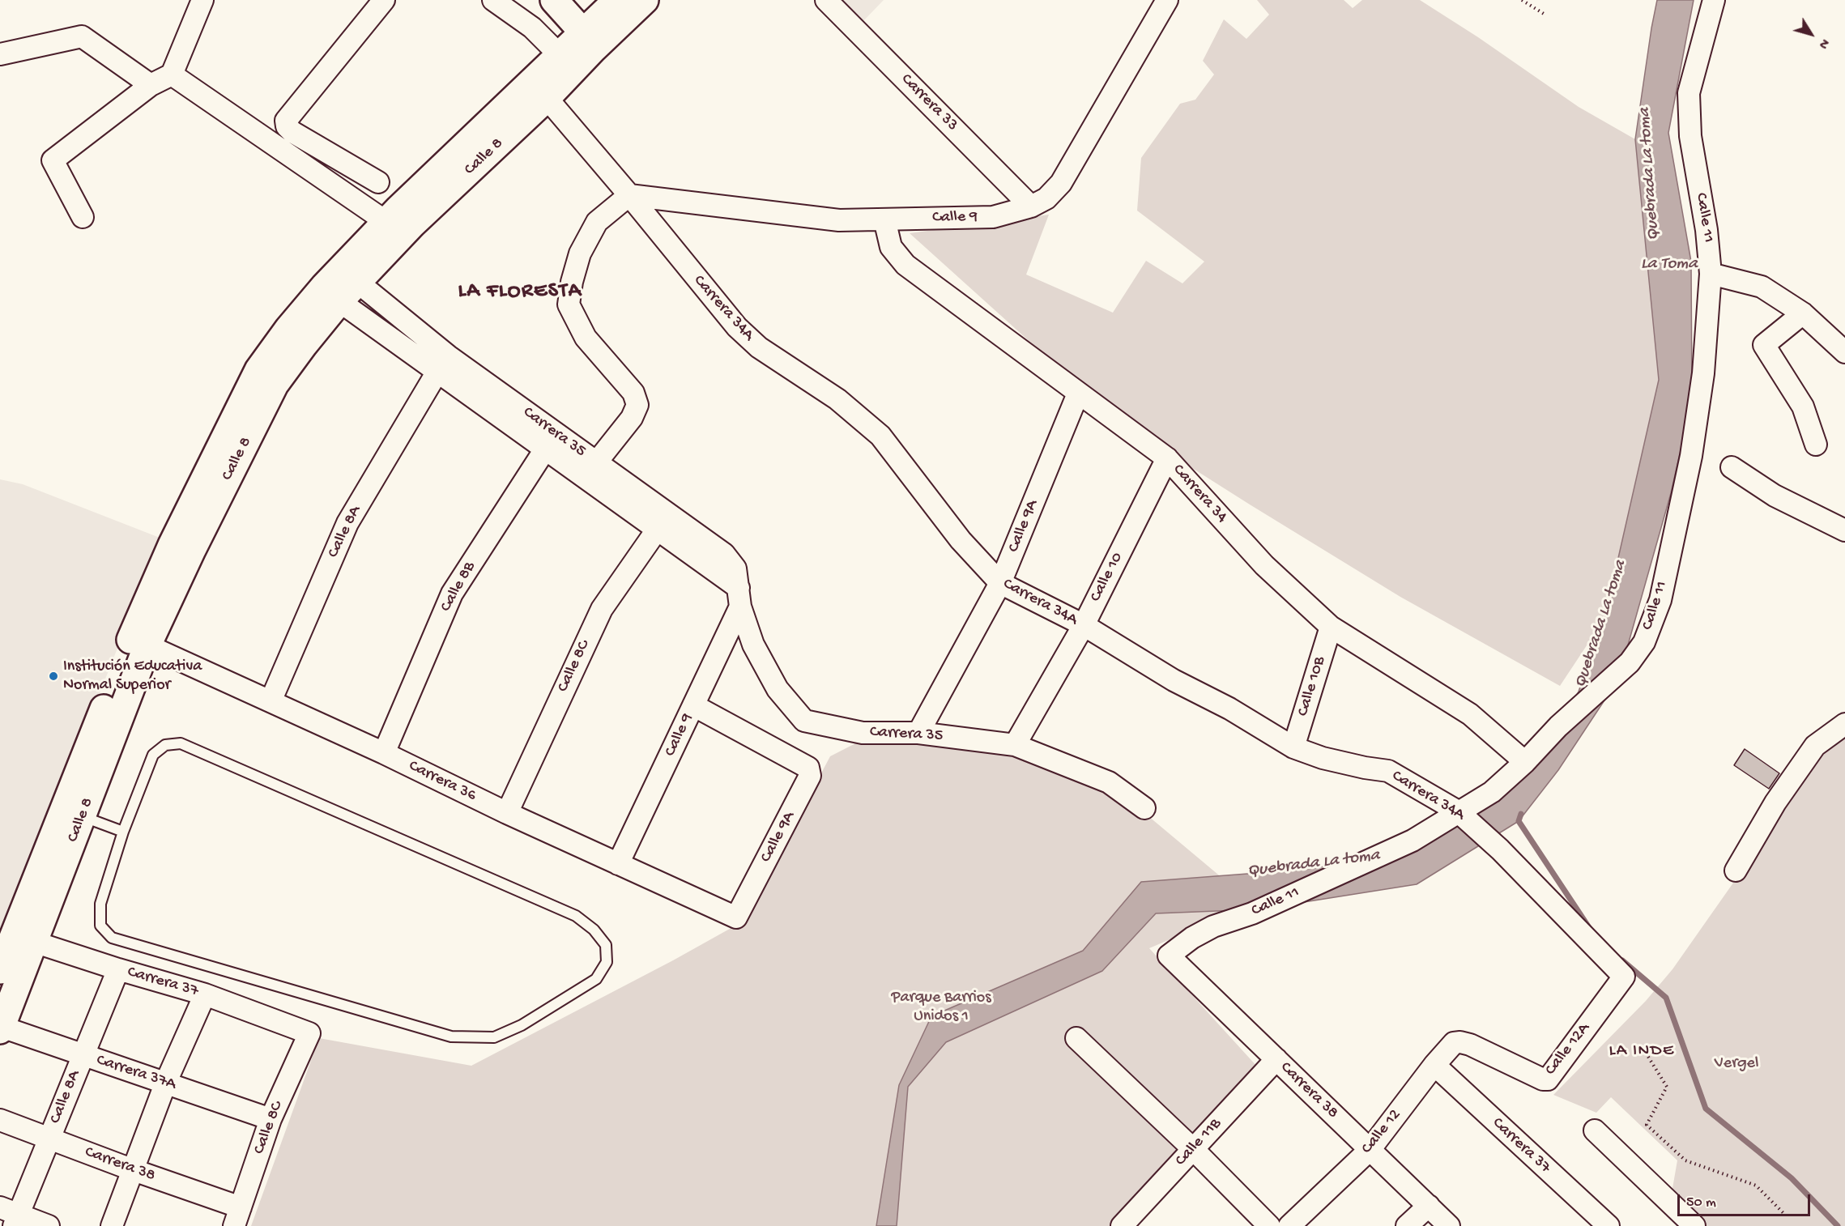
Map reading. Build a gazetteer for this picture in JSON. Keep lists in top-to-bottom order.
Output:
{
  "streets": {
    "main road": ["Calle 8"],
    "street": [
      "Carrera 33",
      "Calle 9",
      "Calle 11",
      "Carrera 34A",
      "Carrera 35",
      "Carrera 34",
      "Calle 9A",
      "Calle 8A",
      "Calle 10",
      "Calle 8B",
      "Calle 8C",
      "Calle 10B",
      "Carrera 36",
      "Carrera 37",
      "Calle 12A",
      "Carrera 37A",
      "Carrera 38",
      "Calle 12",
      "Calle 11B"
    ]
  },
  "crossings": [
    ["Carrera 33", "Calle 9"],
    ["Calle 8", "Carrera 34A"],
    ["Calle 8", "Carrera 35"],
    ["Calle 8", "Carrera 36"],
    ["Calle 8", "Carrera 37"],
    ["Calle 8", "Carrera 37A"],
    ["Calle 9", "Carrera 34A"],
    ["Calle 9", "Carrera 35"],
    ["Calle 9", "Carrera 34"],
    ["Calle 9", "Calle 9A"],
    ["Calle 9", "Carrera 36"],
    ["Calle 11", "Carrera 34A"],
    ["Calle 11", "Carrera 34"],
    ["Calle 11", "Carrera 38"],
    ["Carrera 34A", "Calle 9A"],
    ["Carrera 34A", "Calle 10"],
    ["Carrera 34A", "Calle 10B"],
    ["Carrera 34A", "Calle 12A"],
    ["Carrera 35", "Calle 9A"],
    ["Carrera 35", "Calle 8A"],
    ["Carrera 35", "Calle 10"],
    ["Carrera 35", "Calle 8B"],
    ["Carrera 35", "Calle 8C"],
    ["Carrera 34", "Calle 9A"],
    ["Carrera 34", "Calle 10"],
    ["Carrera 34", "Calle 10B"],
    ["Calle 9A", "Carrera 36"],
    ["Calle 8A", "Carrera 36"],
    ["Calle 8A", "Carrera 37"],
    ["Calle 8A", "Carrera 37A"],
    ["Calle 8A", "Carrera 38"],
    ["Calle 8B", "Carrera 36"],
    ["Calle 8C", "Carrera 36"],
    ["Calle 8C", "Carrera 37"],
    ["Calle 8C", "Carrera 37A"],
    ["Calle 8C", "Carrera 38"],
    ["Carrera 37", "Calle 12"],
    ["Calle 12A", "Calle 12"],
    ["Carrera 38", "Calle 12"],
    ["Carrera 38", "Calle 11B"]
  ],
  "districts": ["LA FLORESTA", "LA INDE"],
  "water": ["Quebrada La toma", "La Toma"],
  "parks": ["Parque Barrios Unidos 1", "Vergel"],
  "places": ["Institución Educativa Normal Superior"],
  "scale_bar": "50 m",
  "north": "bottom right"
}
